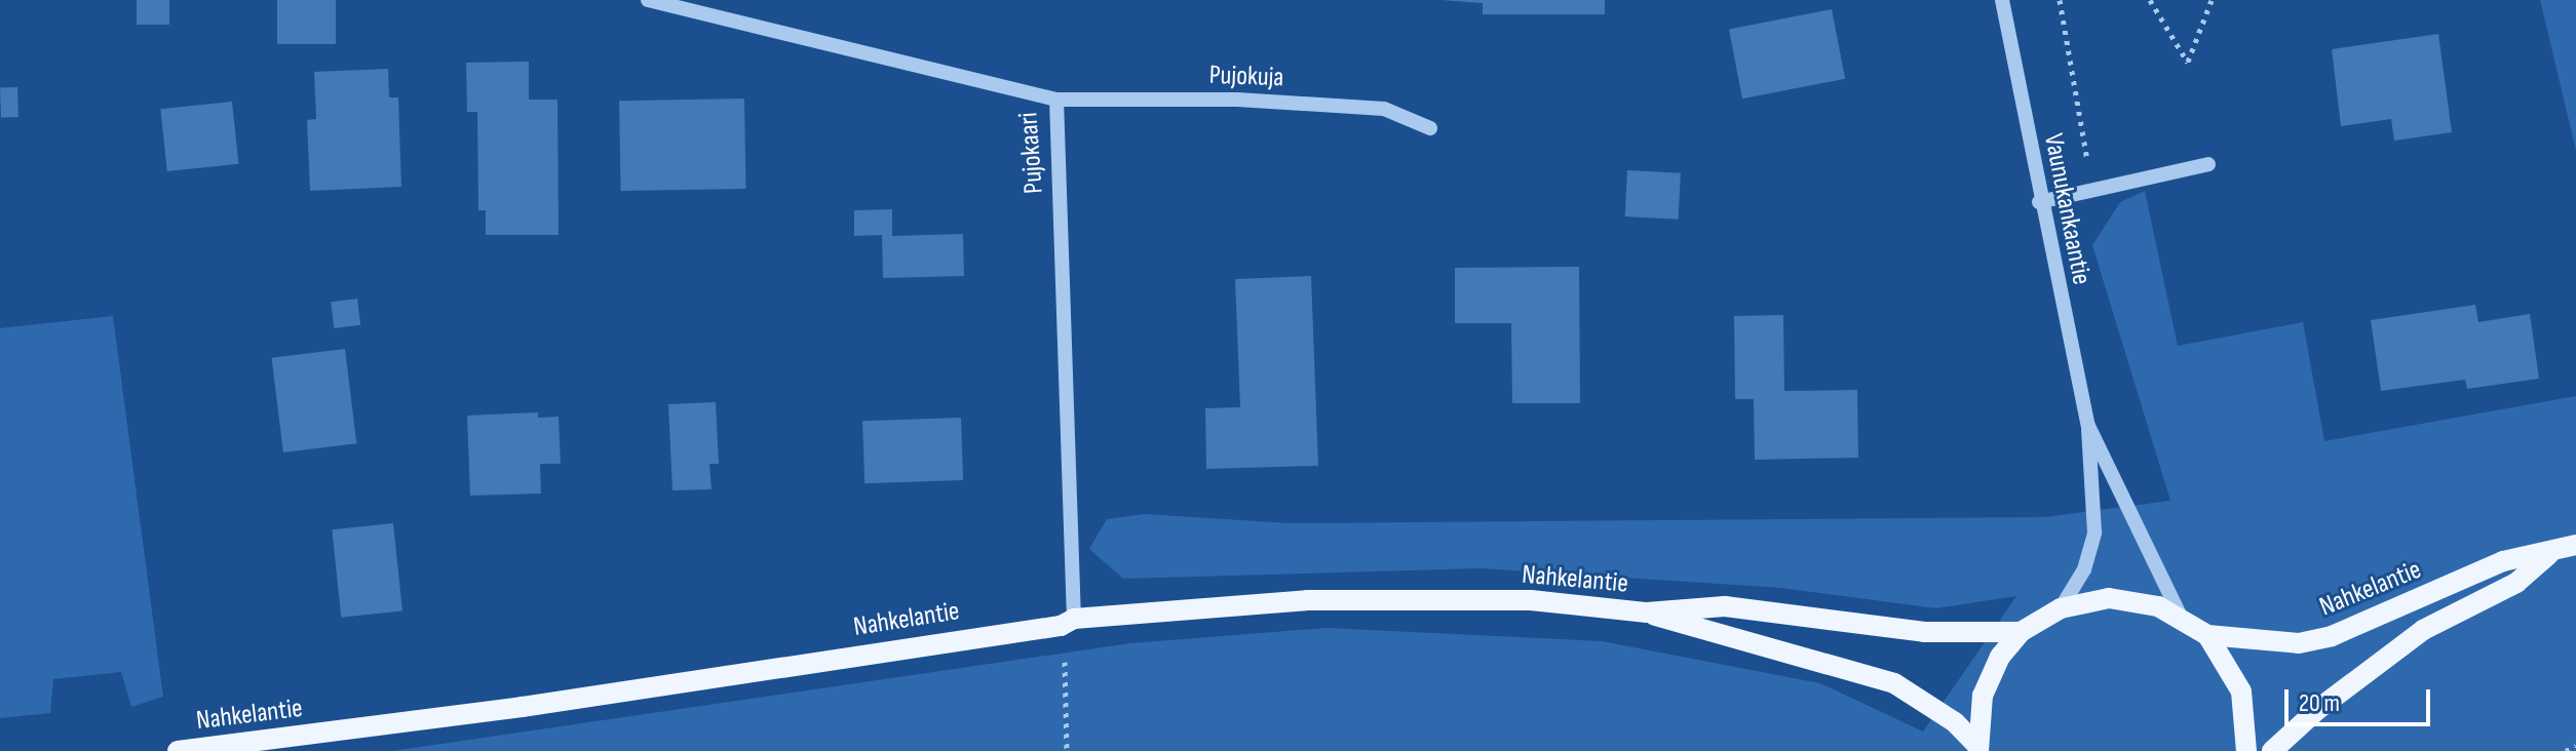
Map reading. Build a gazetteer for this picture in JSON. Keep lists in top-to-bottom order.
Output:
{
  "streets": {
    "main road": ["Nahkelantie"],
    "street": ["Pujokuja", "Pujokaari", "Vaunukankaantie"]
  },
  "crossings": [
    ["Pujokuja", "Pujokaari"],
    ["Pujokaari", "Nahkelantie"]
  ],
  "scale_bar": "20 m"
}
